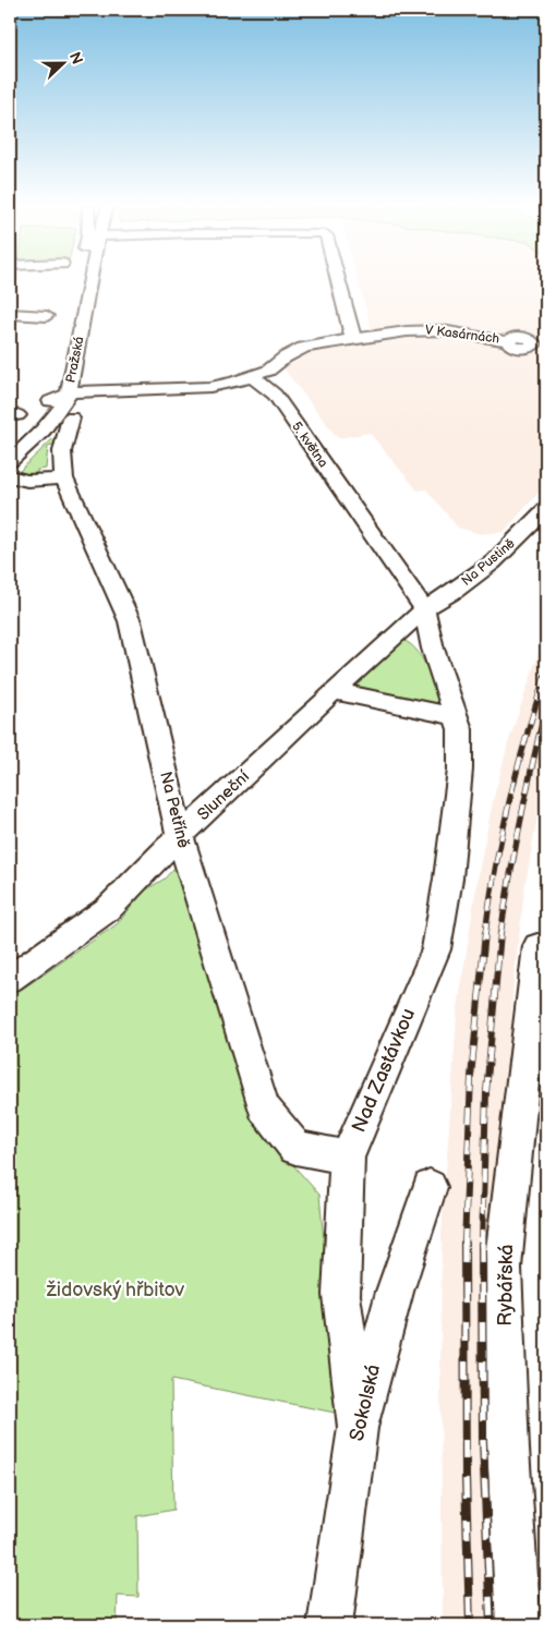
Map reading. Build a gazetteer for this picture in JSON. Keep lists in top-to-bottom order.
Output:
{
  "streets": {
    "street": [
      "V Kasárnách",
      "Pražská",
      "5. května",
      "Na Pustině",
      "Sluneční",
      "Na Petříně",
      "Nad Zastávkou",
      "Rybářská",
      "Sokolská"
    ]
  },
  "crossings": [
    ["V Kasárnách", "5. května"],
    ["Pražská", "Na Petříně"],
    ["5. května", "Na Pustině"],
    ["5. května", "Nad Zastávkou"],
    ["Na Pustině", "Sluneční"],
    ["Na Pustině", "Nad Zastávkou"],
    ["Sluneční", "Na Petříně"],
    ["Na Petříně", "Nad Zastávkou"],
    ["Nad Zastávkou", "Sokolská"]
  ],
  "parks": ["židovský hřbitov"],
  "north": "right"
}
